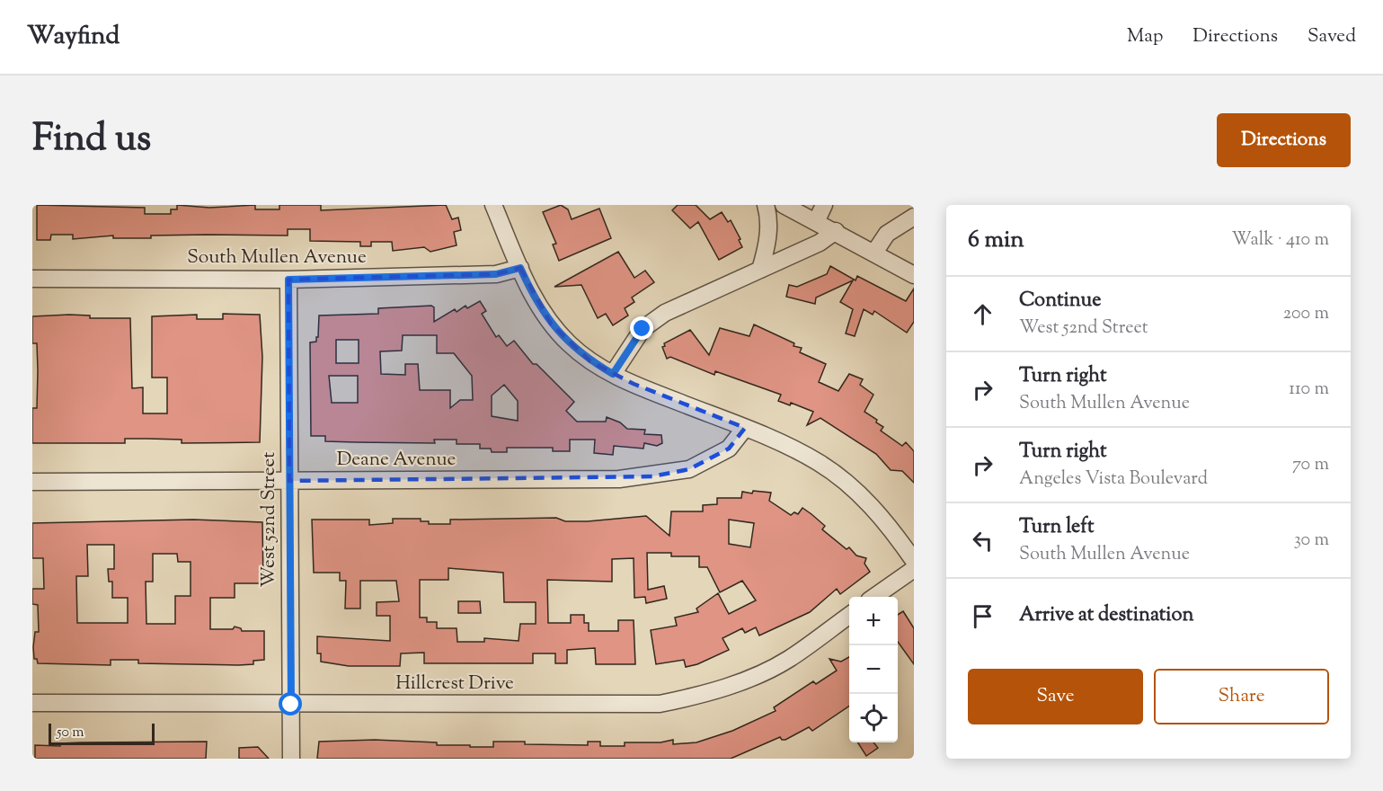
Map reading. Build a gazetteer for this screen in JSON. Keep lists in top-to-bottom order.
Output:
{
  "streets": {
    "street": [
      "South Mullen Avenue",
      "Deane Avenue",
      "West 52nd Street",
      "Hillcrest Drive"
    ]
  },
  "crossings": [
    ["South Mullen Avenue", "West 52nd Street"],
    ["Deane Avenue", "West 52nd Street"],
    ["West 52nd Street", "Hillcrest Drive"]
  ],
  "scale_bar": "50 m",
  "page": {
    "header": "Wayfind",
    "nav": ["Map", "Directions", "Saved"],
    "title": "Find us",
    "buttons": [
      "Directions",
      ["Save", "Share"]
    ],
    "heading": ["6 min", "Walk · 410 m"],
    "list": [
      ["Continue", "West 52nd Street", "200 m"],
      ["Turn right", "South Mullen Avenue", "110 m"],
      ["Turn right", "Angeles Vista Boulevard", "70 m"],
      ["Turn left", "South Mullen Avenue", "30 m"],
      "Arrive at destination"
    ],
    "map_buttons": ["+", "−"],
    "scale": "50 m"
  }
}
